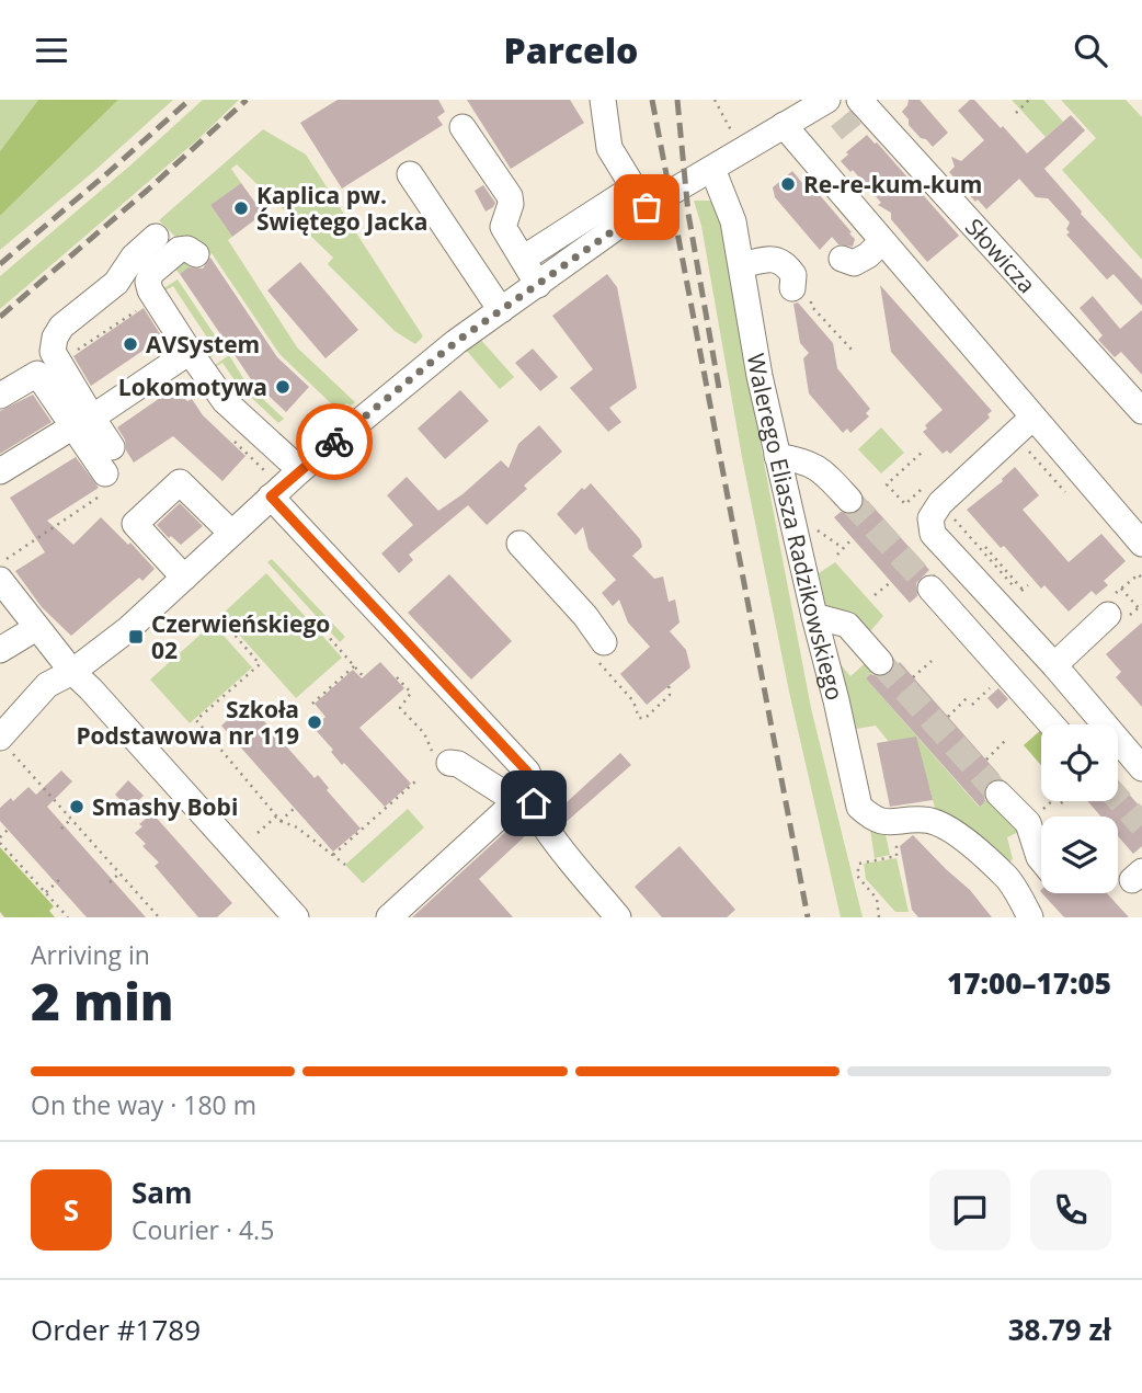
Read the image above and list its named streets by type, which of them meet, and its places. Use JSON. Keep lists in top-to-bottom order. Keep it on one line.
{"streets":{"street":["Słowicza","Walerego Eliasza Radzikowskiego"]},"places":{"other":["Re-re-kum-kum","Kaplica pw. Świętego Jacka","AVSystem","Lokomotywa","Szkoła Podstawowa nr 119","Smashy Bobi"],"transit":["Czerwieńskiego 02"]},"page":{"header":"Parcelo","heading":["2 min","Arriving in","17:00–17:05"],"panel":["Sam","Courier · 4.5","Order #1789","38.79 zł"],"bar":"On the way · 180 m","round":"S"}}
